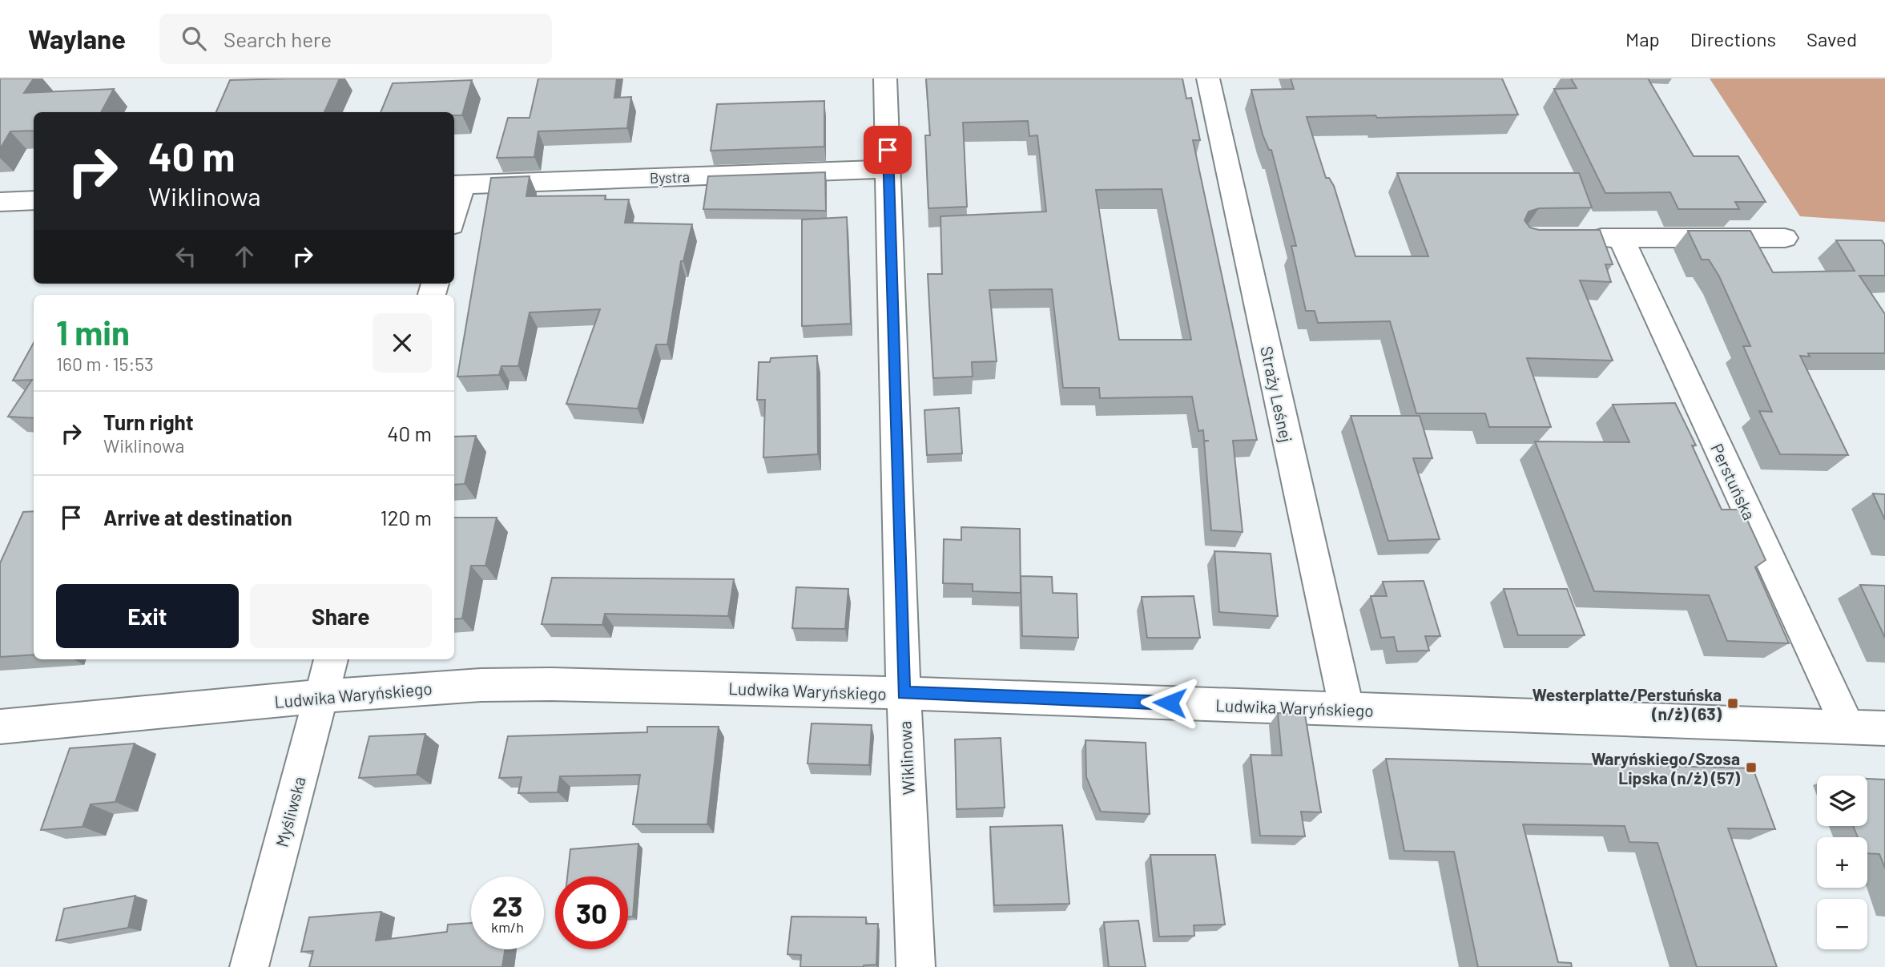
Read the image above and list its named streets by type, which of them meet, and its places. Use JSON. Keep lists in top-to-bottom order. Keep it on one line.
{"streets":{"street":["Bystra","Straży Leśnej","Perstuńska","Ludwika Waryńskiego","Wiklinowa","Myśliwska"]},"crossings":[["Bystra","Wiklinowa"],["Straży Leśnej","Ludwika Waryńskiego"],["Perstuńska","Ludwika Waryńskiego"],["Ludwika Waryńskiego","Wiklinowa"],["Ludwika Waryńskiego","Myśliwska"]],"places":{"transit":["Westerplatte/Perstuńska (n/ż) (63)","Waryńskiego/Szosa Lipska (n/ż) (57)"]},"page":{"header":"Waylane","search":"Search here","nav":["Map","Directions","Saved"],"turn":["40 m","Wiklinowa"],"heading":["1 min","160 m · 15:53"],"list":[{"name":"Turn right","note":"Wiklinowa","value":"40 m"},{"name":"Arrive at destination","value":"120 m"}],"buttons":["Exit","Share"],"map_buttons":["+","−"],"speed":"23 km/h","limit":"30"}}
